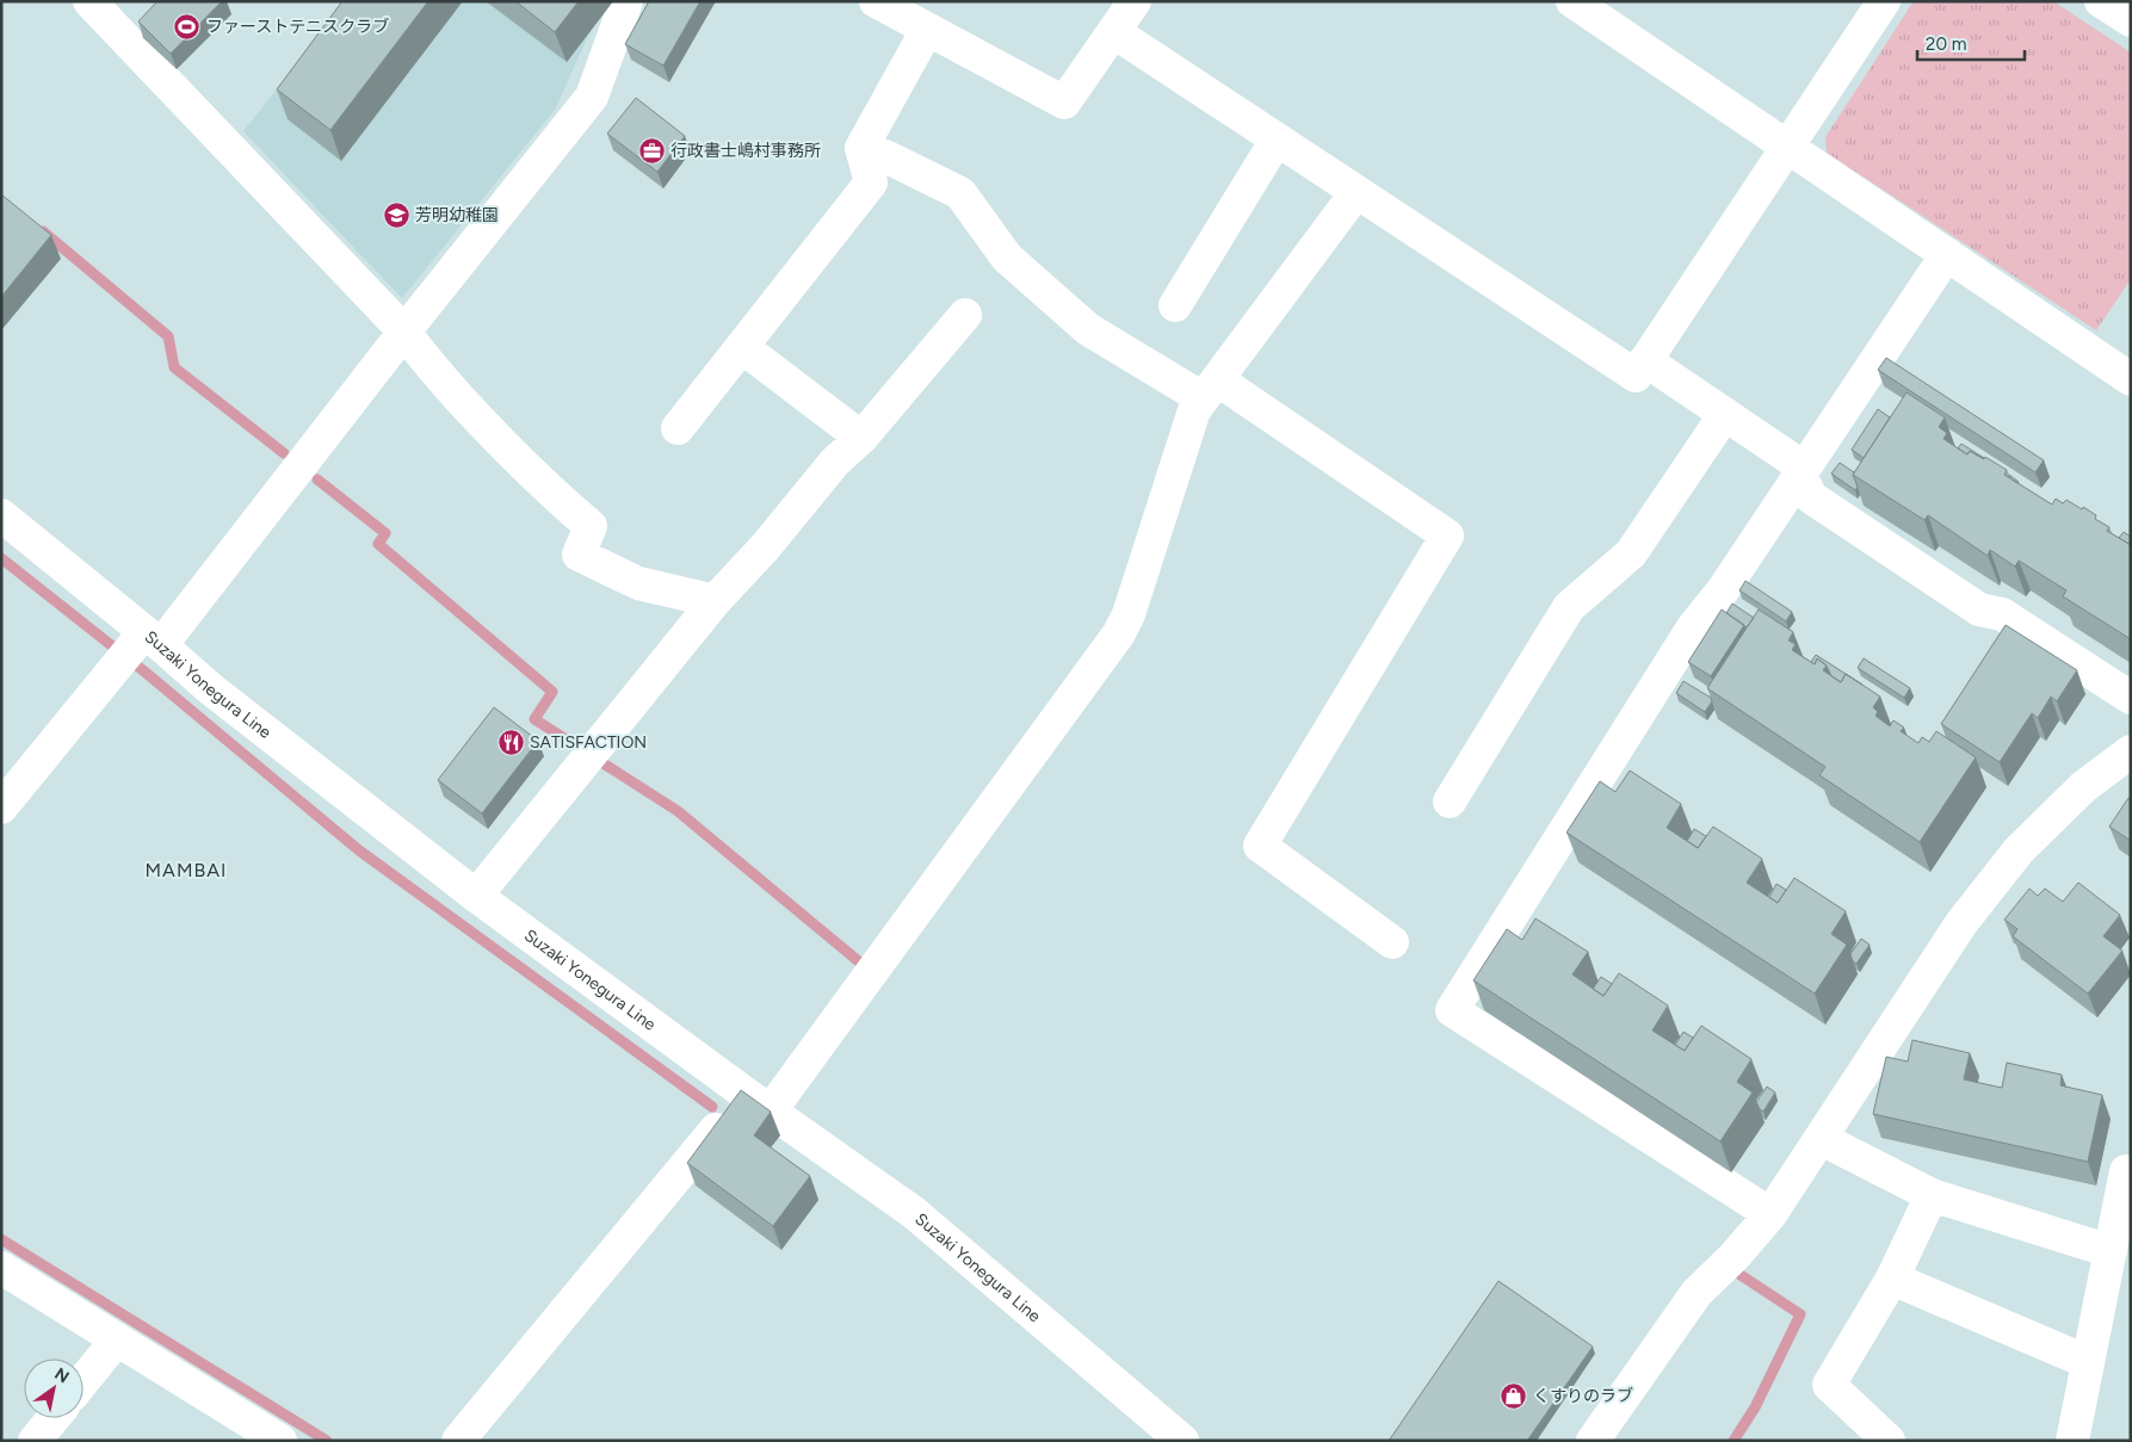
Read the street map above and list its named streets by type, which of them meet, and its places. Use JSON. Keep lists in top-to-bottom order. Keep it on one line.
{"streets":{"street":["Suzaki Yonegura Line"]},"districts":["MAMBAI"],"places":{"sports":["ファーストテニスクラブ"],"office":["行政書士嶋村事務所"],"school or university":["芳明幼稚園"],"restaurant":["SATISFACTION"],"shop":["くすりのラブ"]},"scale_bar":"20 m","north":"top right"}
